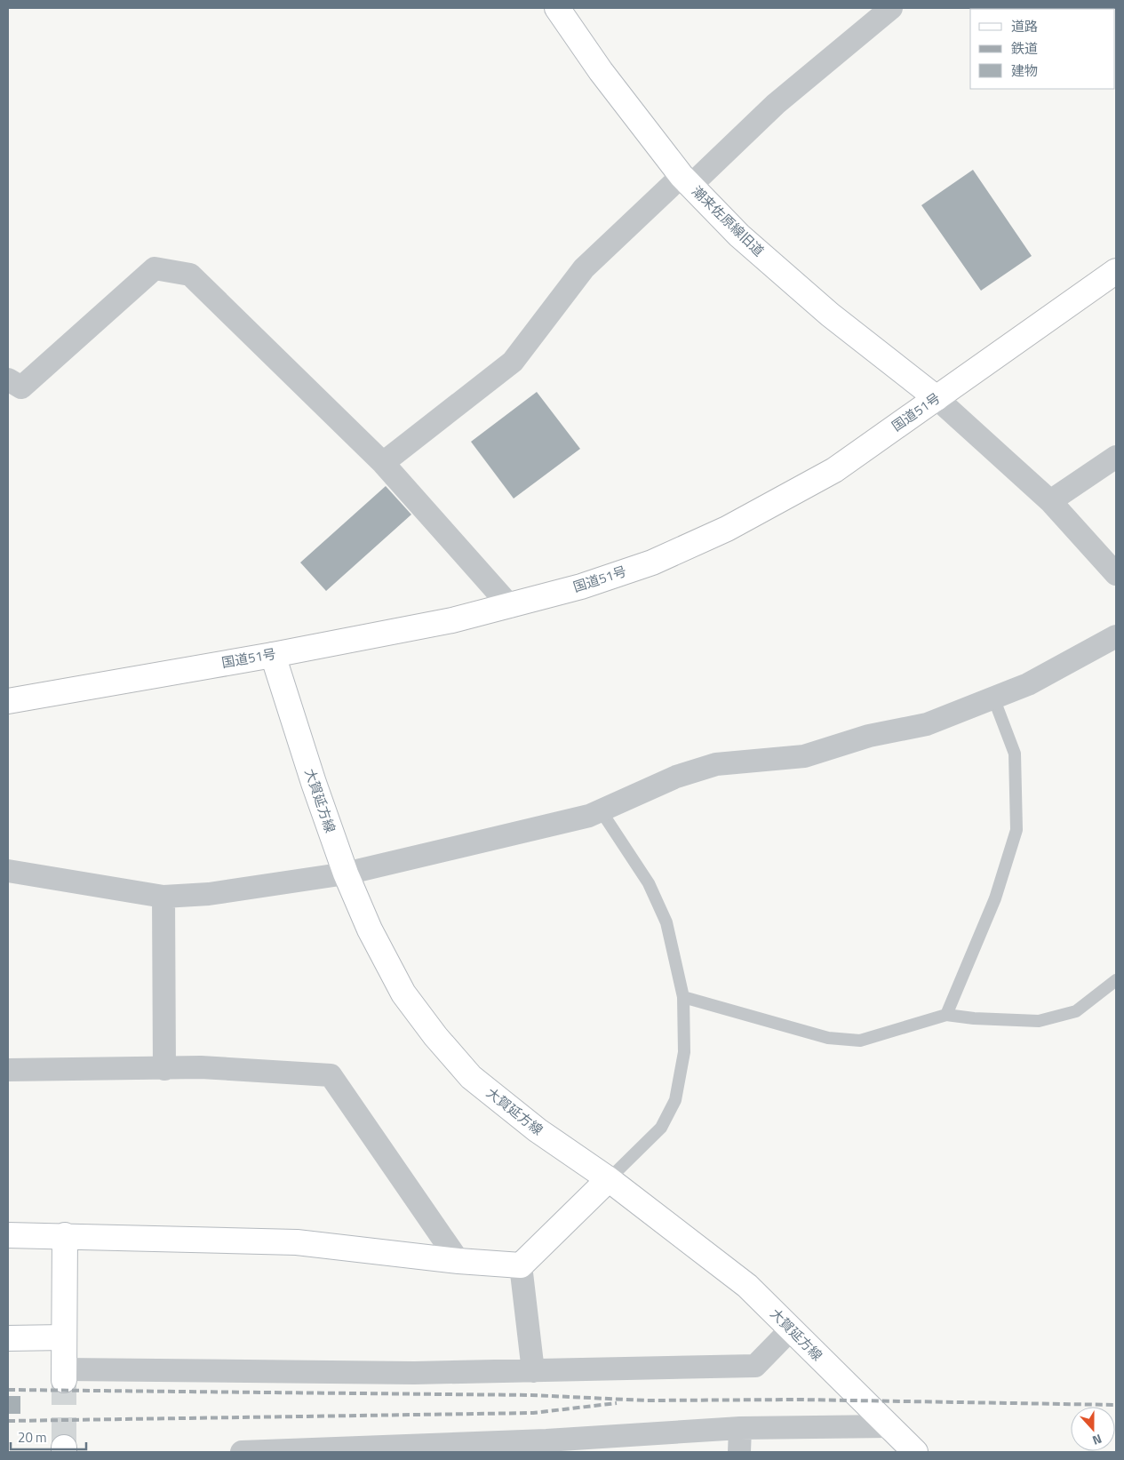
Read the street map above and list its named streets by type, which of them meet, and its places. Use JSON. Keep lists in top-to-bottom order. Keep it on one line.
{"streets":{"main road":["潮来佐原線旧道","国道51号","大賀延方線"]},"crossings":[["潮来佐原線旧道","国道51号"],["国道51号","大賀延方線"]],"legend":["道路","鉄道","建物"],"scale_bar":"20 m","north":"bottom"}
